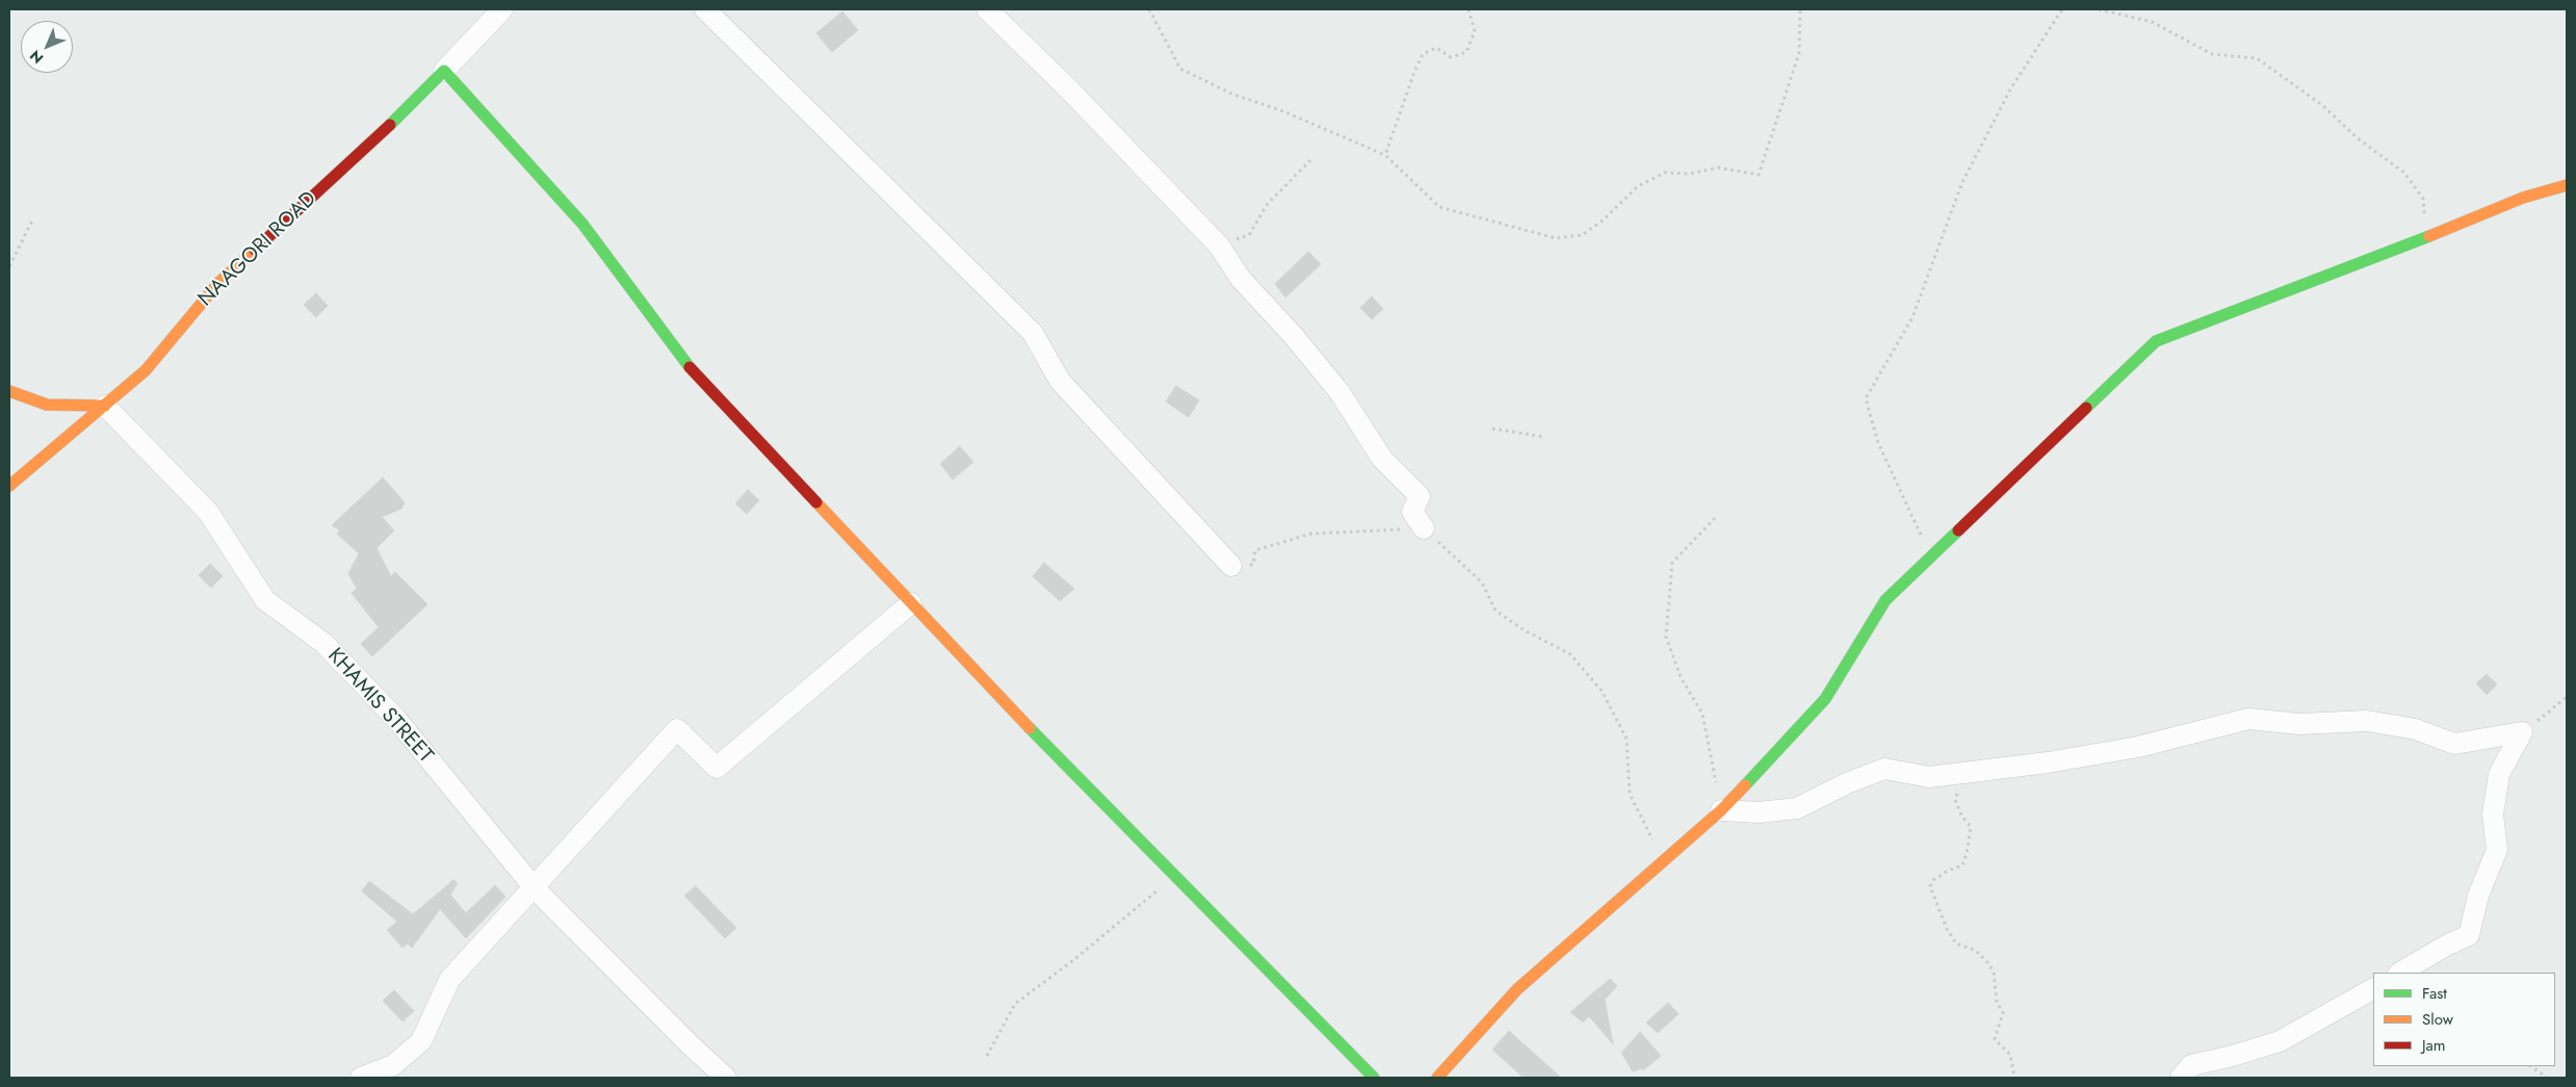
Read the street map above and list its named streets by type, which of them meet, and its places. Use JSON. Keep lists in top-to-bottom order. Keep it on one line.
{"streets":{"street":["NAAGORI ROAD","KHAMIS STREET"]},"crossings":[["NAAGORI ROAD","KHAMIS STREET"]],"legend":["Fast","Slow","Jam"],"north":"bottom left"}
